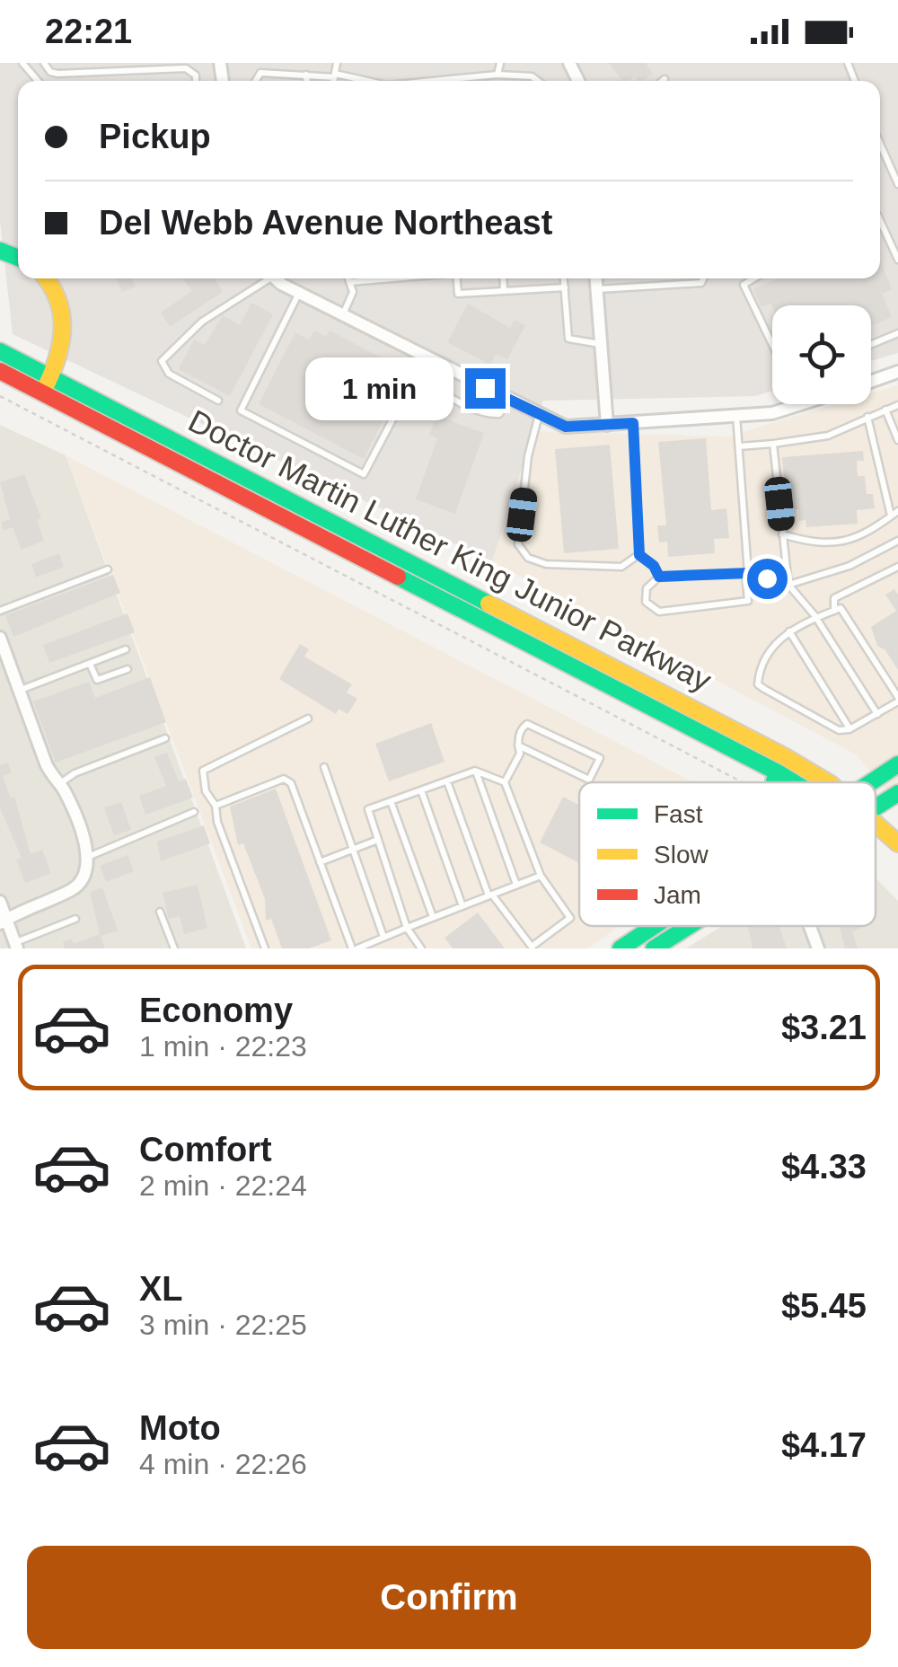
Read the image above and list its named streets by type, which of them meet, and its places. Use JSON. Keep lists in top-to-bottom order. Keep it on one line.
{"streets":{"main road":["Doctor Martin Luther King Junior Parkway"]},"legend":["Fast","Slow","Jam"],"page":{"status":"22:21","banner":["Pickup","Del Webb Avenue Northeast"],"bubble":"1 min","list":[{"name":"Economy","note":"1 min · 22:23","value":"$3.21"},{"name":"Comfort","note":"2 min · 22:24","value":"$4.33"},{"name":"XL","note":"3 min · 22:25","value":"$5.45"},{"name":"Moto","note":"4 min · 22:26","value":"$4.17"}],"buttons":"Confirm"}}
